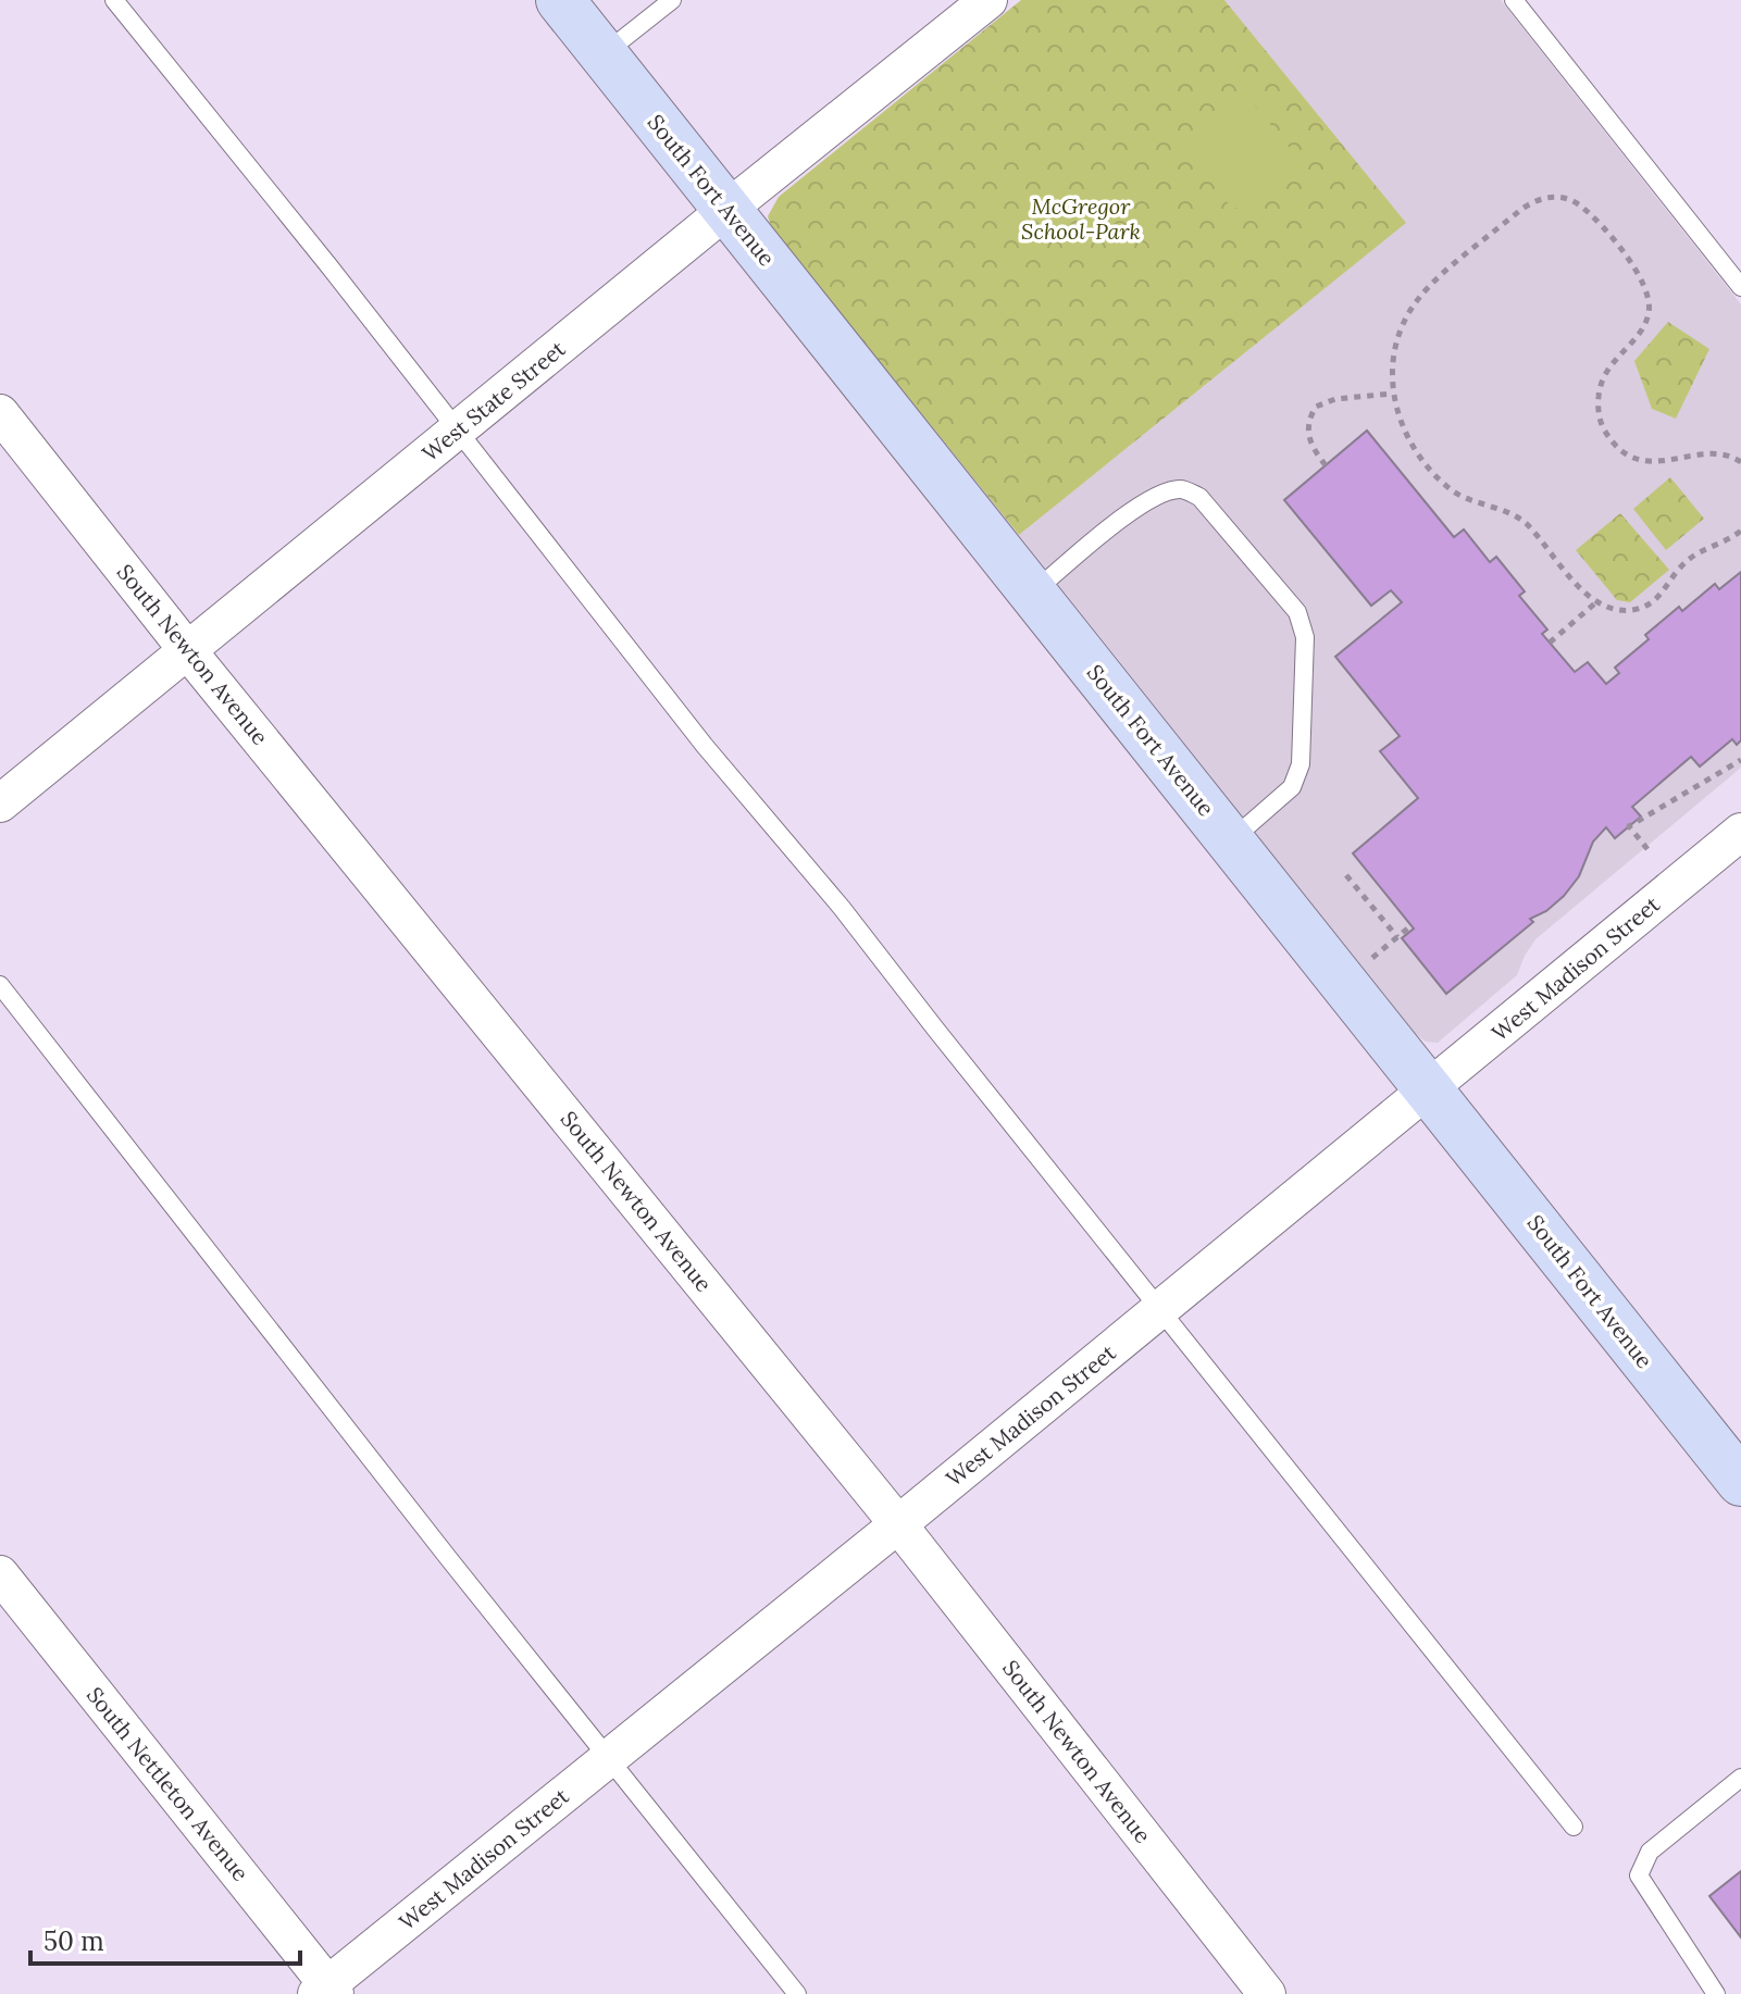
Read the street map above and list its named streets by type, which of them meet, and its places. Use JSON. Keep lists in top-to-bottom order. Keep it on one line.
{"streets":{"street":["South Fort Avenue","West State Street","South Newton Avenue","West Madison Street","South Nettleton Avenue"]},"crossings":[["South Fort Avenue","West State Street"],["South Fort Avenue","West Madison Street"],["West State Street","South Newton Avenue"],["South Newton Avenue","West Madison Street"],["West Madison Street","South Nettleton Avenue"]],"parks":["McGregor School-Park"],"scale_bar":"50 m"}
